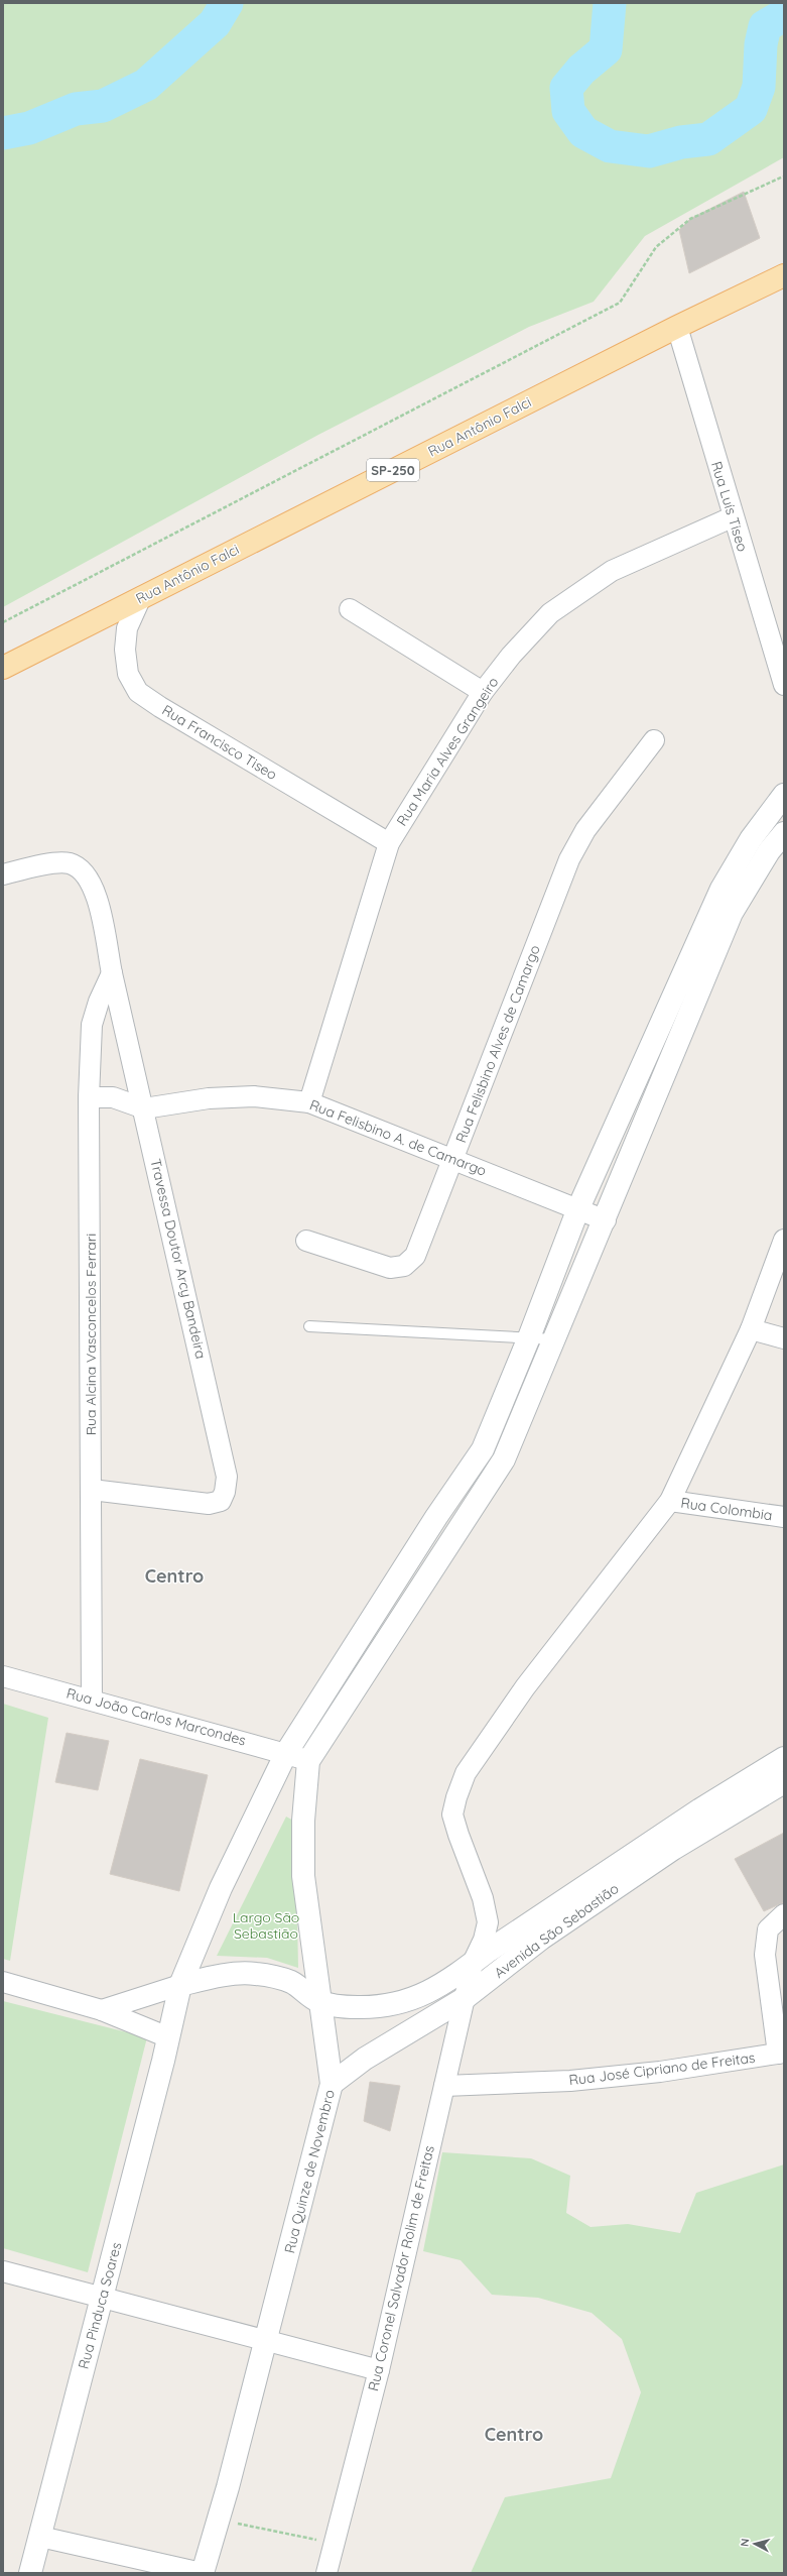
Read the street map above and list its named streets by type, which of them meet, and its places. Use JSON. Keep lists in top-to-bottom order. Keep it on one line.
{"streets":{"main road":["Rua Antônio Falci","SP-250","Avenida São Sebastião","Rua Quinze de Novembro","Rua Pinduca Soares"],"street":["Rua Luís Tiseo","Rua Francisco Tiseo","Rua Maria Alves Grangeiro","Rua Felisbino Alves de Camargo","Rua Felisbino A. de Camargo","Travessa Doutor Arcy Bandeira","Rua Alcina Vasconcelos Ferrari","Rua Colombia","Rua João Carlos Marcondes","Rua José Cipriano de Freitas","Rua Coronel Salvador Rolim de Freitas"]},"crossings":[["Rua Antônio Falci","Rua Luís Tiseo"],["Rua Antônio Falci","Rua Francisco Tiseo"],["Rua Luís Tiseo","Rua Maria Alves Grangeiro"],["Rua Francisco Tiseo","Rua Maria Alves Grangeiro"],["Rua Maria Alves Grangeiro","Rua Felisbino A. de Camargo"],["Rua Felisbino Alves de Camargo","Rua Felisbino A. de Camargo"],["Rua Felisbino A. de Camargo","Travessa Doutor Arcy Bandeira"],["Rua Felisbino A. de Camargo","Rua Pinduca Soares"],["Travessa Doutor Arcy Bandeira","Rua Alcina Vasconcelos Ferrari"],["Rua Alcina Vasconcelos Ferrari","Rua João Carlos Marcondes"],["Rua Colombia","Rua Coronel Salvador Rolim de Freitas"],["Rua João Carlos Marcondes","Rua Quinze de Novembro"],["Rua João Carlos Marcondes","Rua Pinduca Soares"],["Avenida São Sebastião","Rua Quinze de Novembro"],["Avenida São Sebastião","Rua Coronel Salvador Rolim de Freitas"],["Rua José Cipriano de Freitas","Rua Coronel Salvador Rolim de Freitas"]],"districts":["Centro","Centro"],"parks":["Largo São Sebastião"],"north":"left"}
